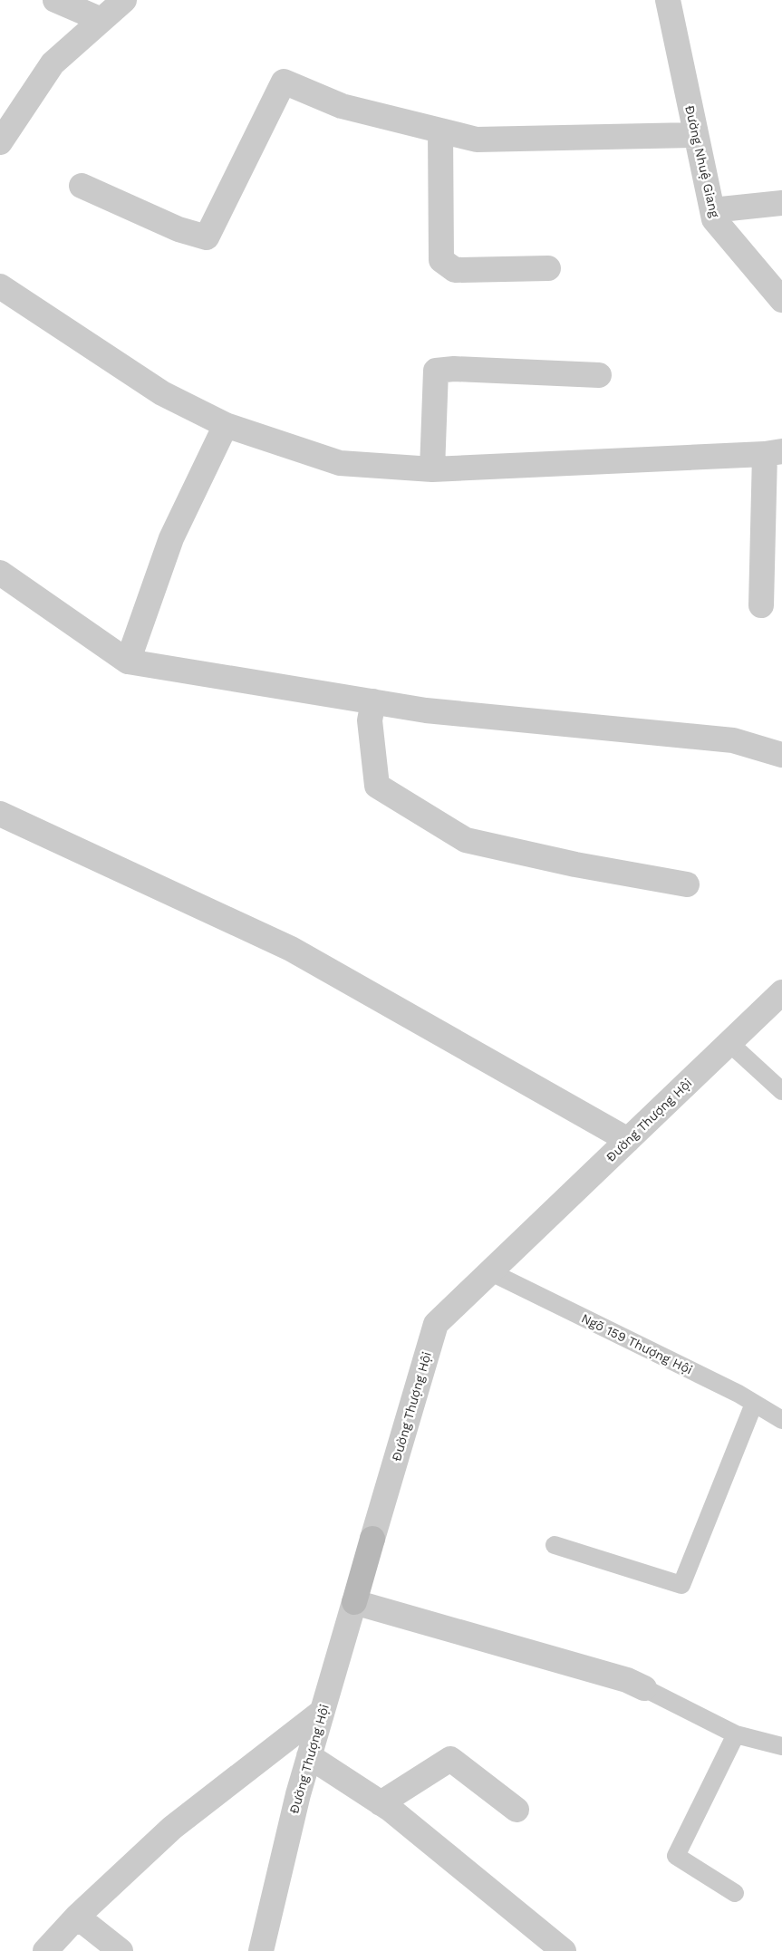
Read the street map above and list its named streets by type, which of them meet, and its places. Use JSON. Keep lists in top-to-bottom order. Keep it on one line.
{"streets":{"street":["Đường Nhuệ Giang","Đường Thượng Hội"],"lane":["Ngõ 159 Thượng Hội"]},"crossings":[["Đường Thượng Hội","Ngõ 159 Thượng Hội"]]}
